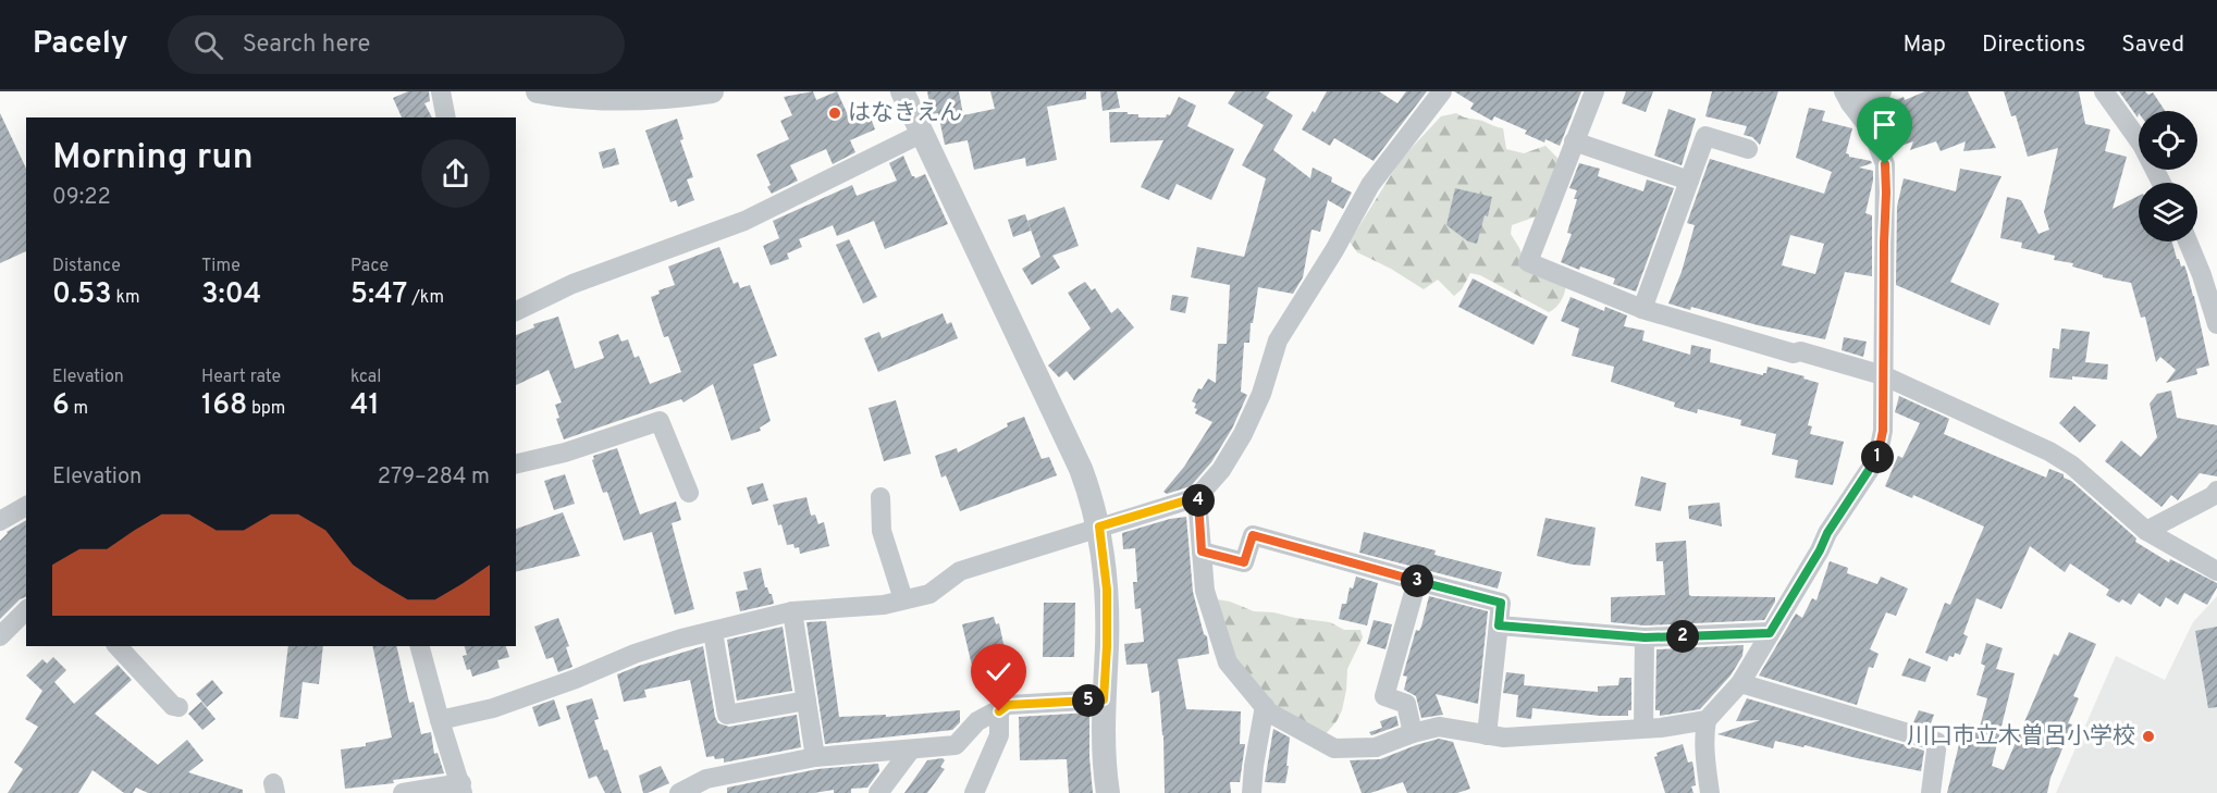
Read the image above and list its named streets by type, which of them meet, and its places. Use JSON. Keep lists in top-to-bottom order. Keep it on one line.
{"places":["はなきえん","川口市立木曽呂小学校"],"page":{"header":"Pacely","search":"Search here","nav":["Map","Directions","Saved"],"heading":["Morning run","09:22"],"stats":[["Distance","0.53 km"],["Time","3:04"],["Pace","5:47 /km"],["Elevation","6 m"],["Heart rate","168 bpm"],["kcal","41"]],"pins":["1","4","3","2","5"],"chart":["Elevation","279–284 m"]}}
